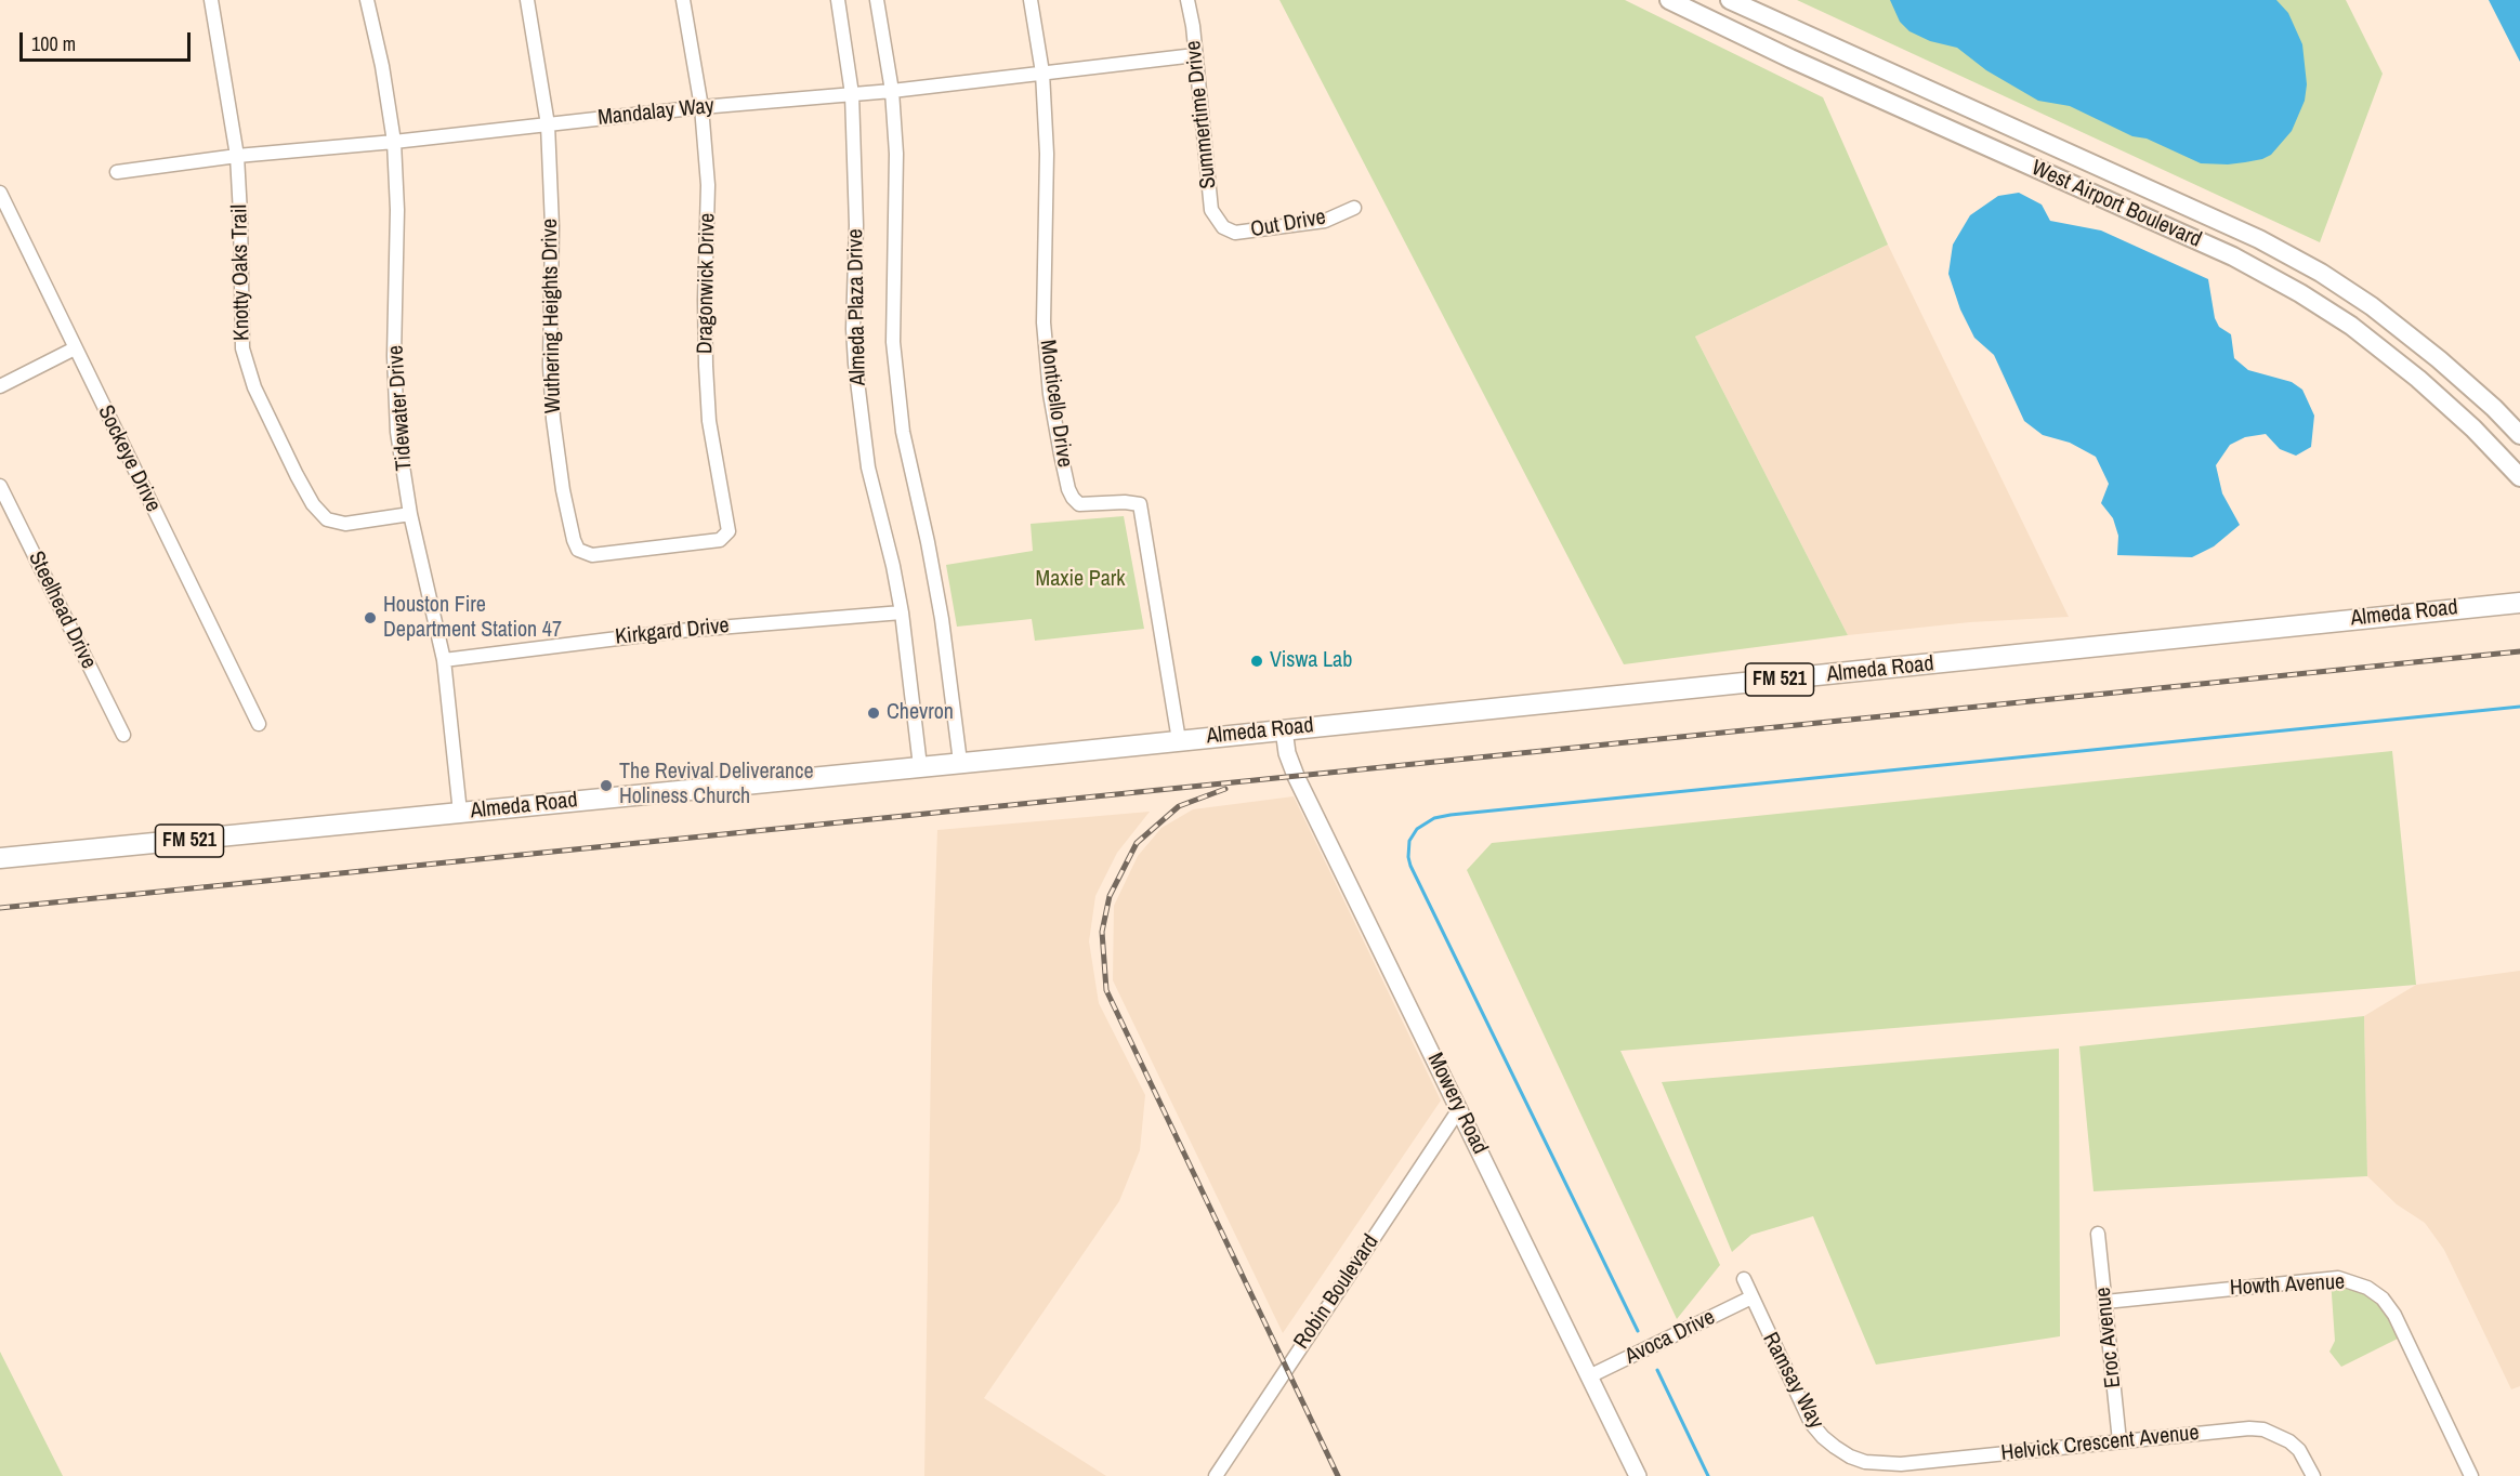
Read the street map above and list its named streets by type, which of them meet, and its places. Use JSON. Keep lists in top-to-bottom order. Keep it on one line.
{"streets":{"main road":["West Airport Boulevard","Almeda Road","FM 521"],"street":["Mandalay Way","Summertime Drive","Out Drive","Knotty Oaks Trail","Dragonwick Drive","Almeda Plaza Drive","Wuthering Heights Drive","Monticello Drive","Tidewater Drive","Sockeye Drive","Steelhead Drive","Kirkgard Drive","Mowery Road","Howth Avenue","Robin Boulevard","Avoca Drive","Eroc Avenue","Ramsay Way","Helvick Crescent Avenue"]},"crossings":[["Mandalay Way","Summertime Drive"],["Mandalay Way","Knotty Oaks Trail"],["Mandalay Way","Dragonwick Drive"],["Mandalay Way","Almeda Plaza Drive"],["Mandalay Way","Wuthering Heights Drive"],["Mandalay Way","Monticello Drive"],["Mandalay Way","Tidewater Drive"],["Summertime Drive","Out Drive"],["Knotty Oaks Trail","Tidewater Drive"],["Dragonwick Drive","Wuthering Heights Drive"],["Almeda Plaza Drive","Almeda Road"],["Almeda Plaza Drive","Kirkgard Drive"],["Monticello Drive","Almeda Road"],["Tidewater Drive","Almeda Road"],["Tidewater Drive","Kirkgard Drive"],["Almeda Road","Mowery Road"],["Mowery Road","Robin Boulevard"],["Mowery Road","Avoca Drive"],["Howth Avenue","Eroc Avenue"],["Avoca Drive","Ramsay Way"],["Eroc Avenue","Helvick Crescent Avenue"],["Ramsay Way","Helvick Crescent Avenue"]],"parks":["Maxie Park"],"places":["Houston Fire Department Station 47","Viswa Lab","Chevron","The Revival Deliverance Holiness Church"],"scale_bar":"100 m"}
